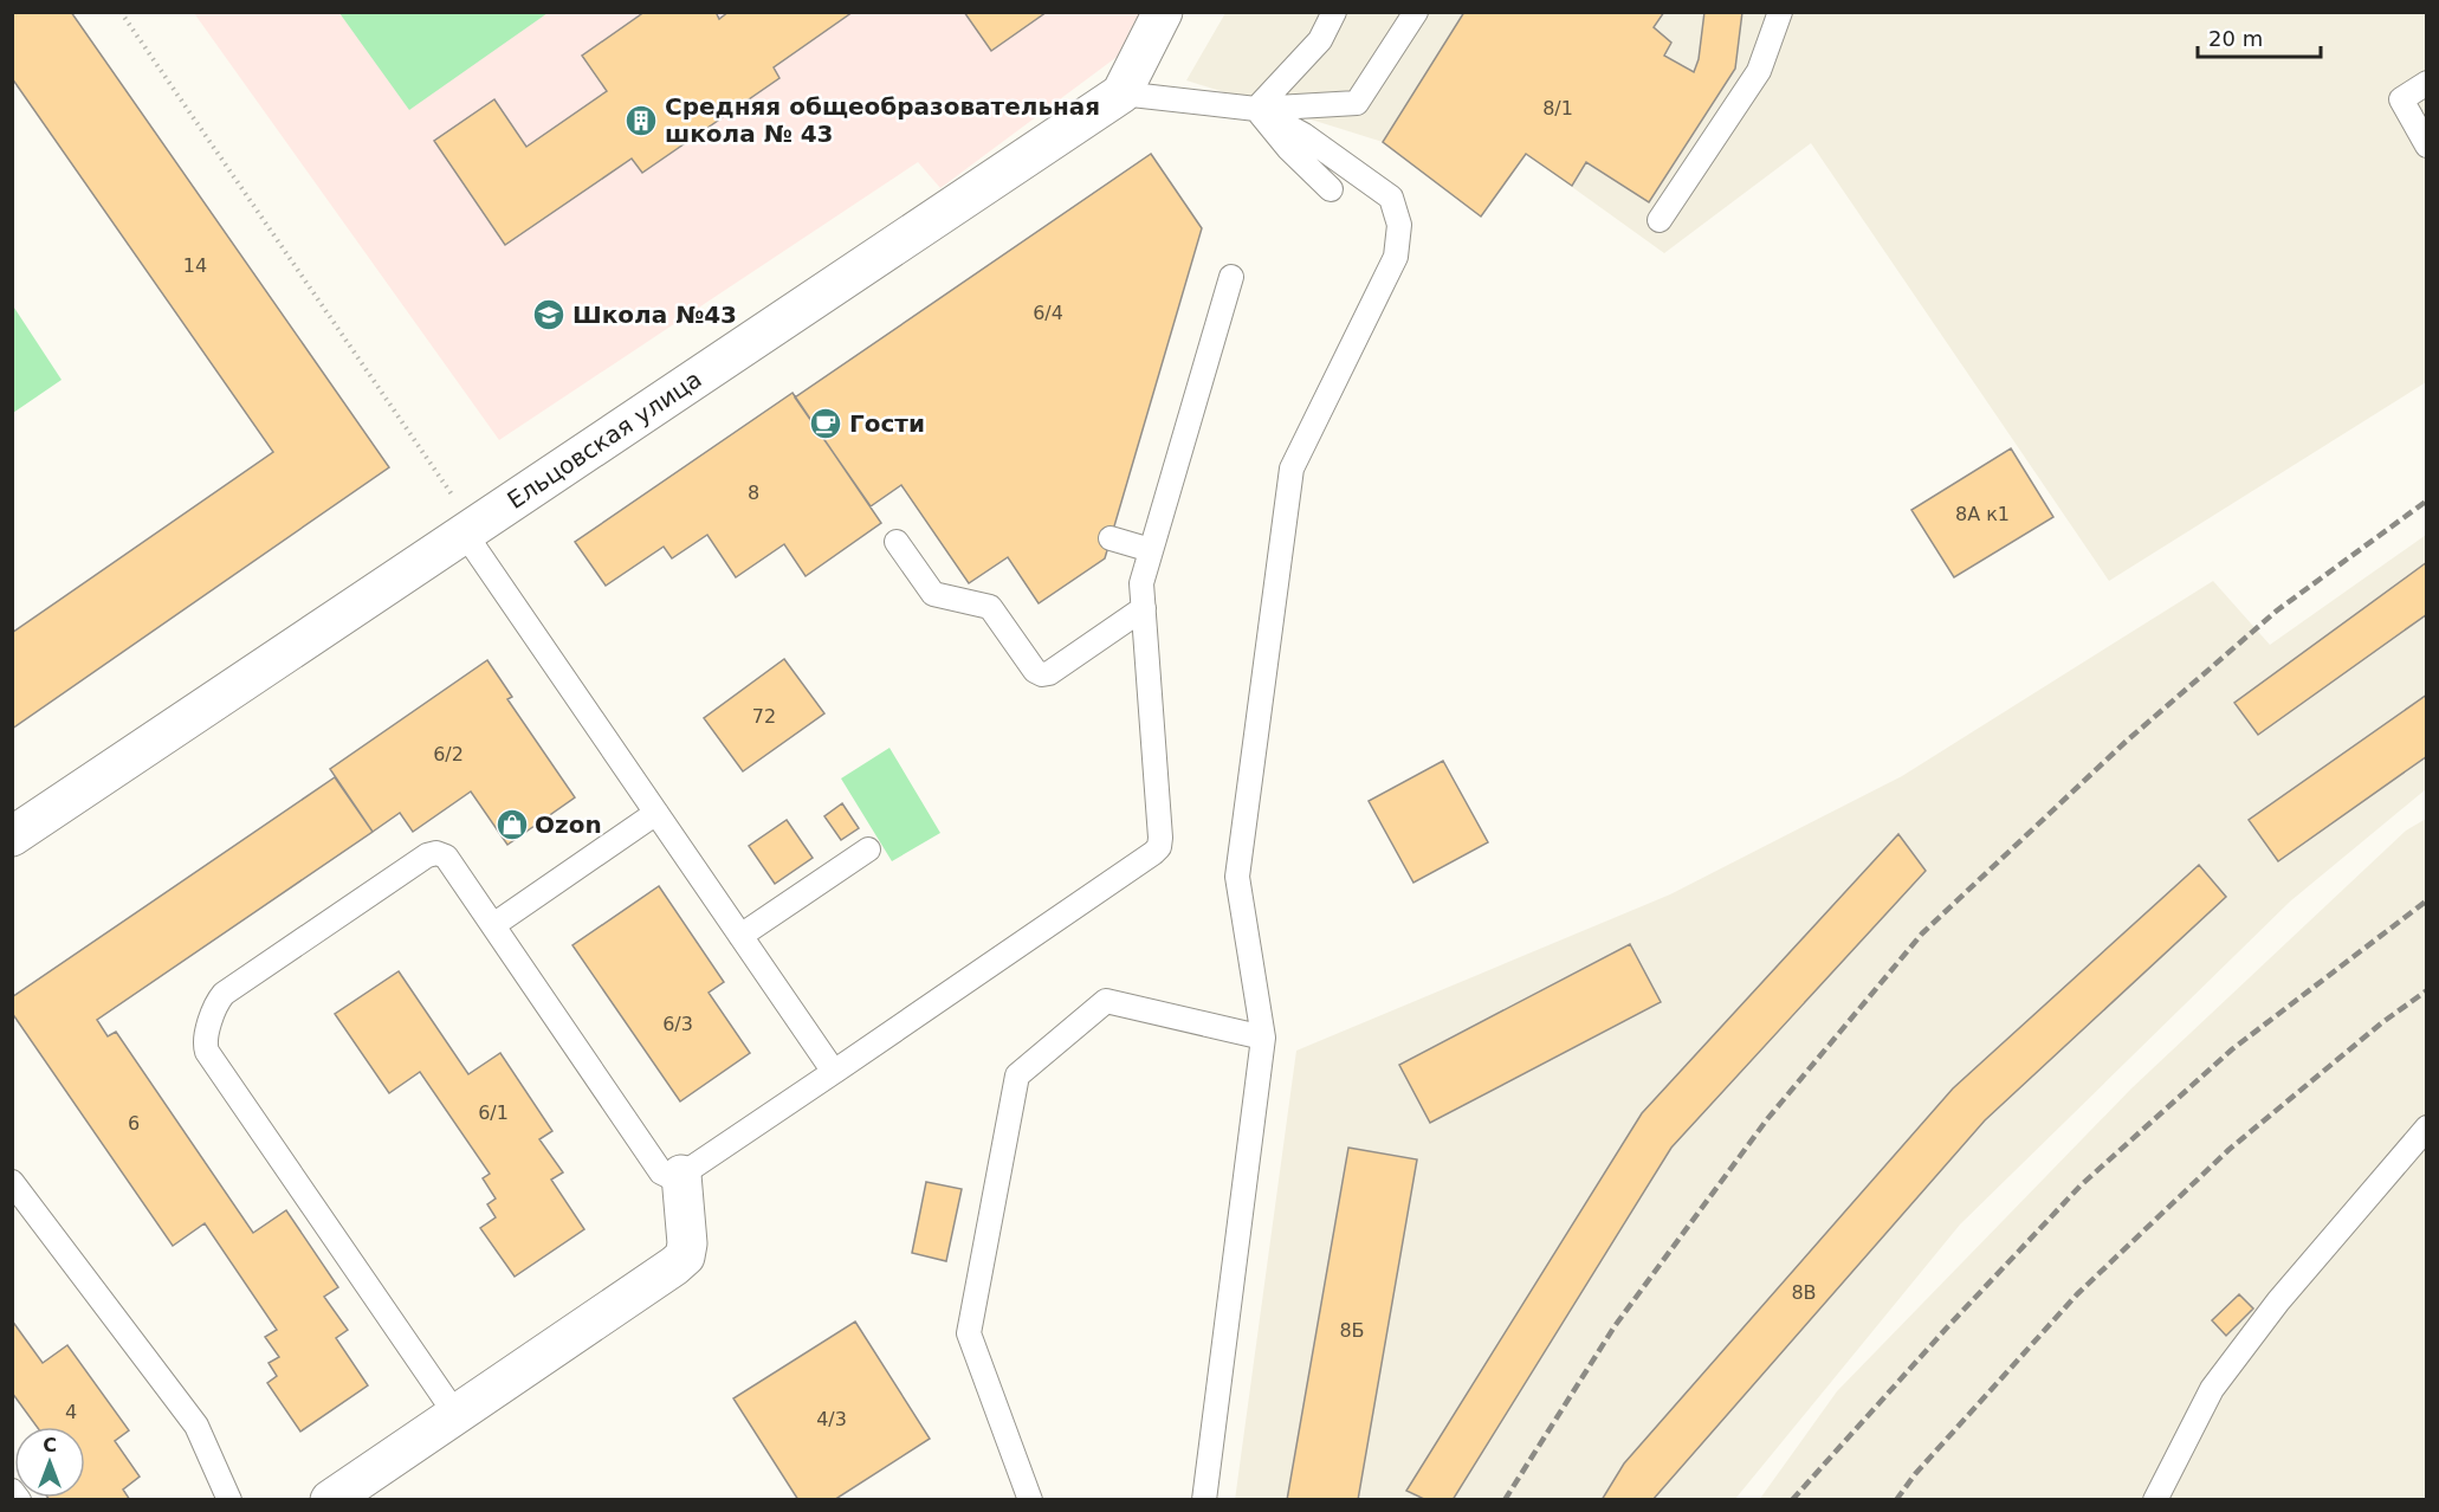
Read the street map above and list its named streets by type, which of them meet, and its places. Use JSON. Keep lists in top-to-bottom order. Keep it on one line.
{"streets":{"street":["Ельцовская улица"]},"places":{"building":["Средняя общеобразовательная школа № 43"],"school or university":["Школа №43"],"cafe":["Гости"],"shop":["Ozon"]},"house_numbers":["8/1","14","6/4","8","8А к1","72","6/2","6/3","6/1","6","8В","8Б","4","4/3"],"scale_bar":"20 m","north":"top"}
